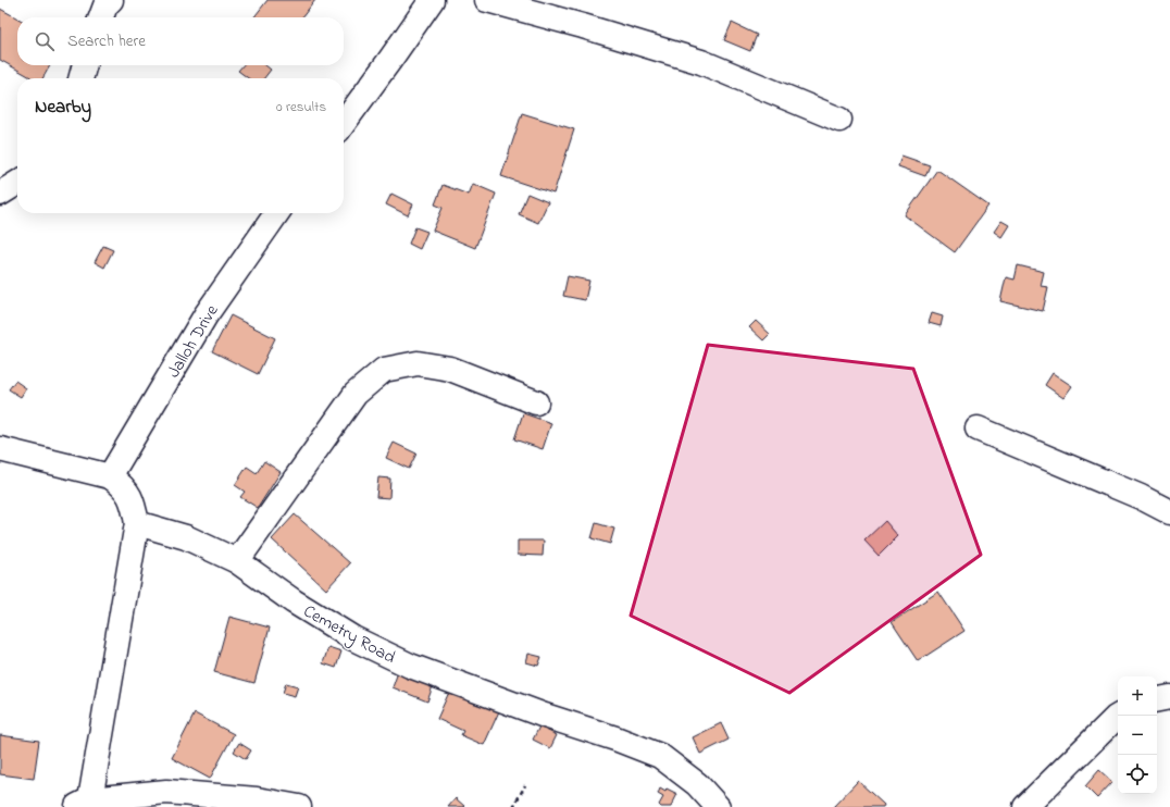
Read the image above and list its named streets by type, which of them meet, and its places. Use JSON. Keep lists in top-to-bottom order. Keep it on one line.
{"streets":{"street":["Jalloh Drive","Cemetry Road"]},"page":{"search":"Search here","heading":["Nearby","0 results"],"map_buttons":["+","−"]}}
